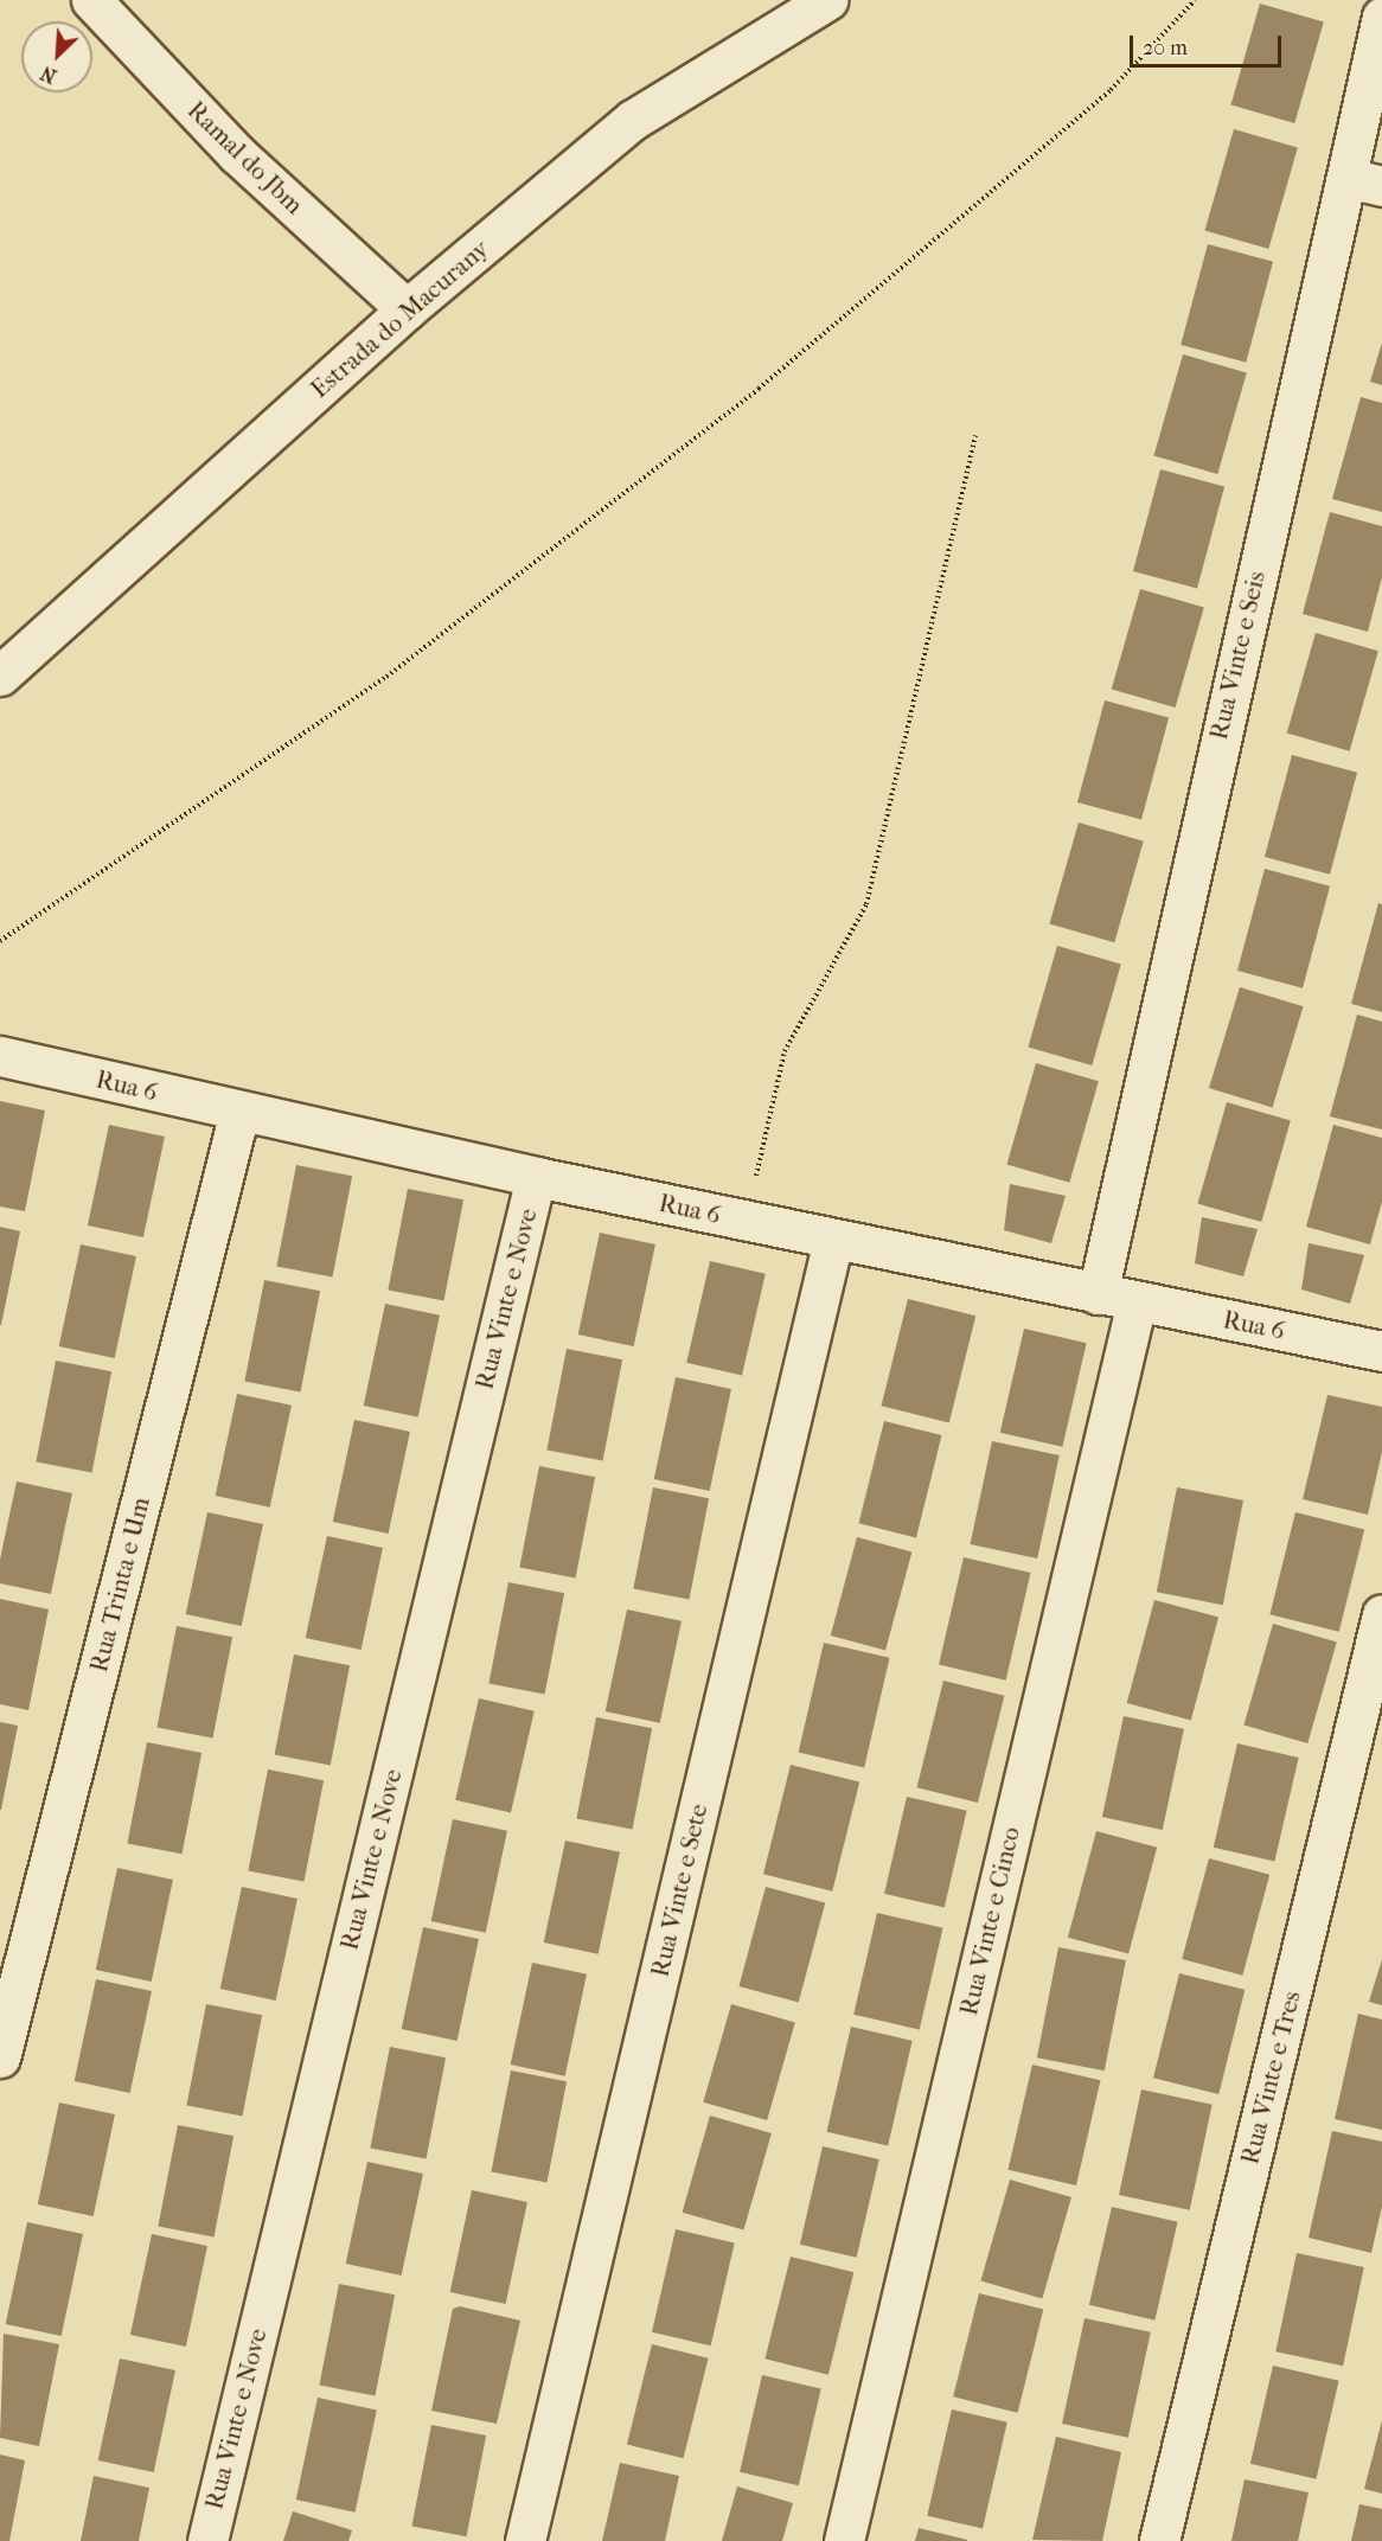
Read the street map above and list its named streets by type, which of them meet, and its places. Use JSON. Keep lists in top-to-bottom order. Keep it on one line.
{"streets":{"street":["Ramal do Jbm","Estrada do Macurany","Rua Vinte e Seis","Rua 6","Rua Vinte e Nove","Rua Trinta e Um","Rua Vinte e Sete","Rua Vinte e Cinco","Rua Vinte e Tres"]},"crossings":[["Ramal do Jbm","Estrada do Macurany"],["Rua Vinte e Seis","Rua 6"],["Rua 6","Rua Vinte e Nove"],["Rua 6","Rua Trinta e Um"],["Rua 6","Rua Vinte e Sete"],["Rua 6","Rua Vinte e Cinco"]],"scale_bar":"20 m","north":"bottom left"}
